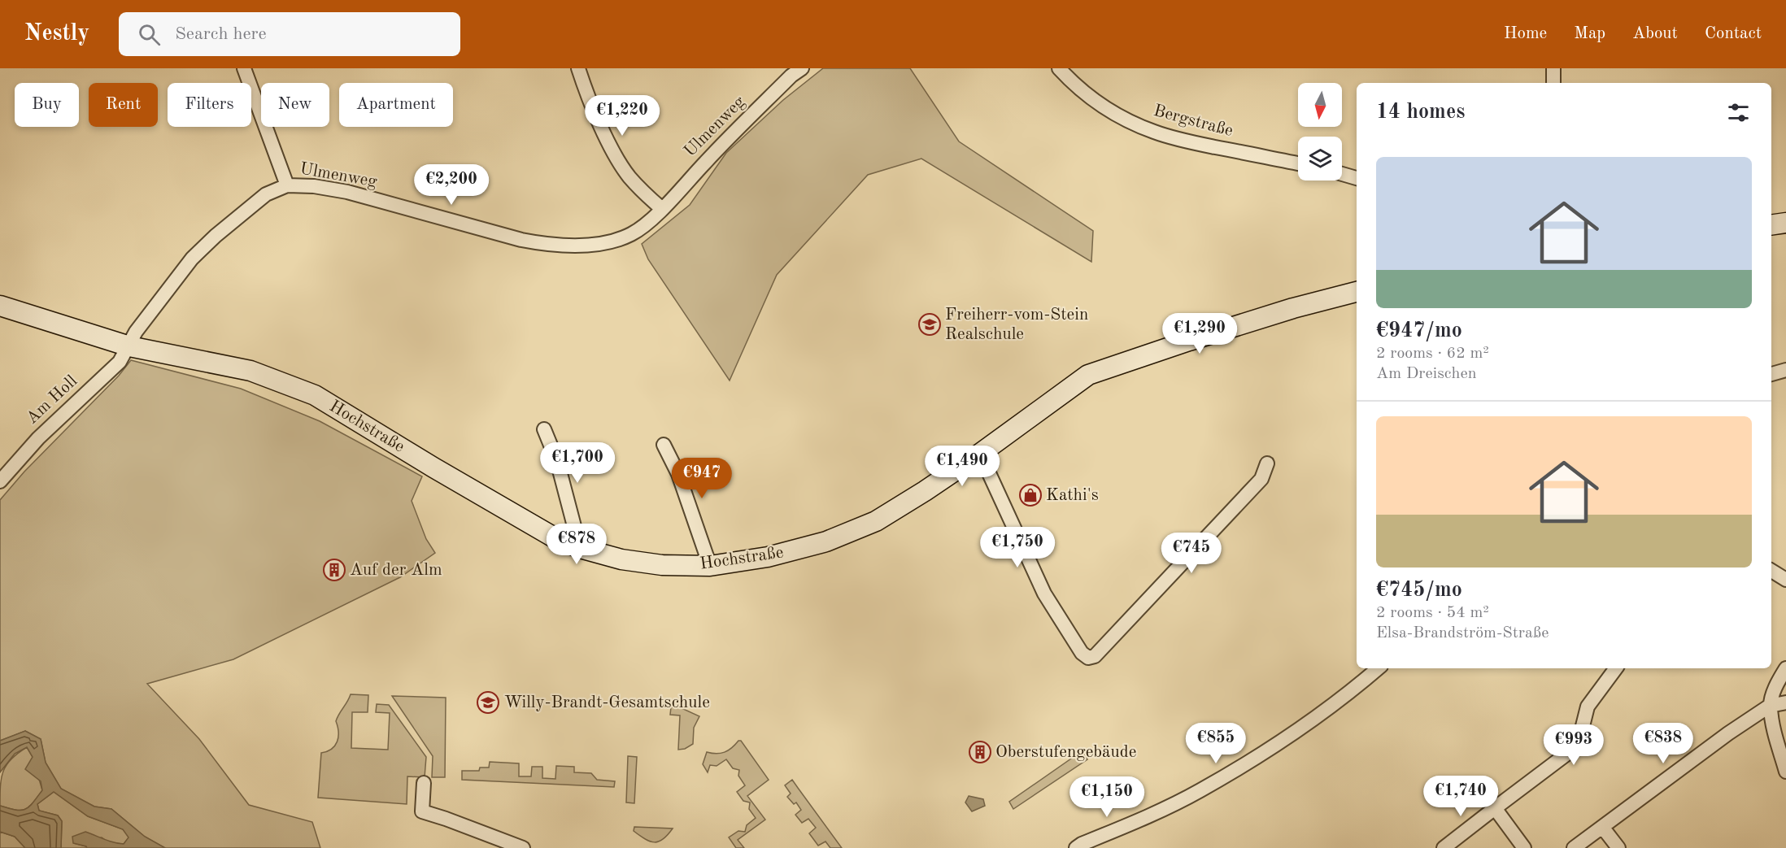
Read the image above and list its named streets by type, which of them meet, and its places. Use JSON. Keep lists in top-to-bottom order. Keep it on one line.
{"streets":{"street":["Bergstraße","Ulmenweg","Am Holl","Hochstraße"]},"crossings":[["Ulmenweg","Am Holl"],["Ulmenweg","Hochstraße"],["Am Holl","Hochstraße"]],"places":{"school or university":["Freiherr-vom-Stein Realschule","Willy-Brandt-Gesamtschule"],"shop":["Kathi's"],"building":["Auf der Alm","Oberstufengebäude"]},"north":"bottom","page":{"header":"Nestly","search":"Search here","nav":["Home","Map","About","Contact"],"chip":["Buy","Rent","Filters","New","Apartment"],"heading":"14 homes","price":["€1,220","€2,200","€1,290","€1,700","€1,490","€947","€878","€1,750","€745","€855","€838","€993","€1,740","€1,150"],"list":[{"name":"€947/mo","note":"2 rooms · 62 m² · Am Dreischen"},{"name":"€745/mo","note":"2 rooms · 54 m² · Elsa-Brandström-Straße"}]}}
